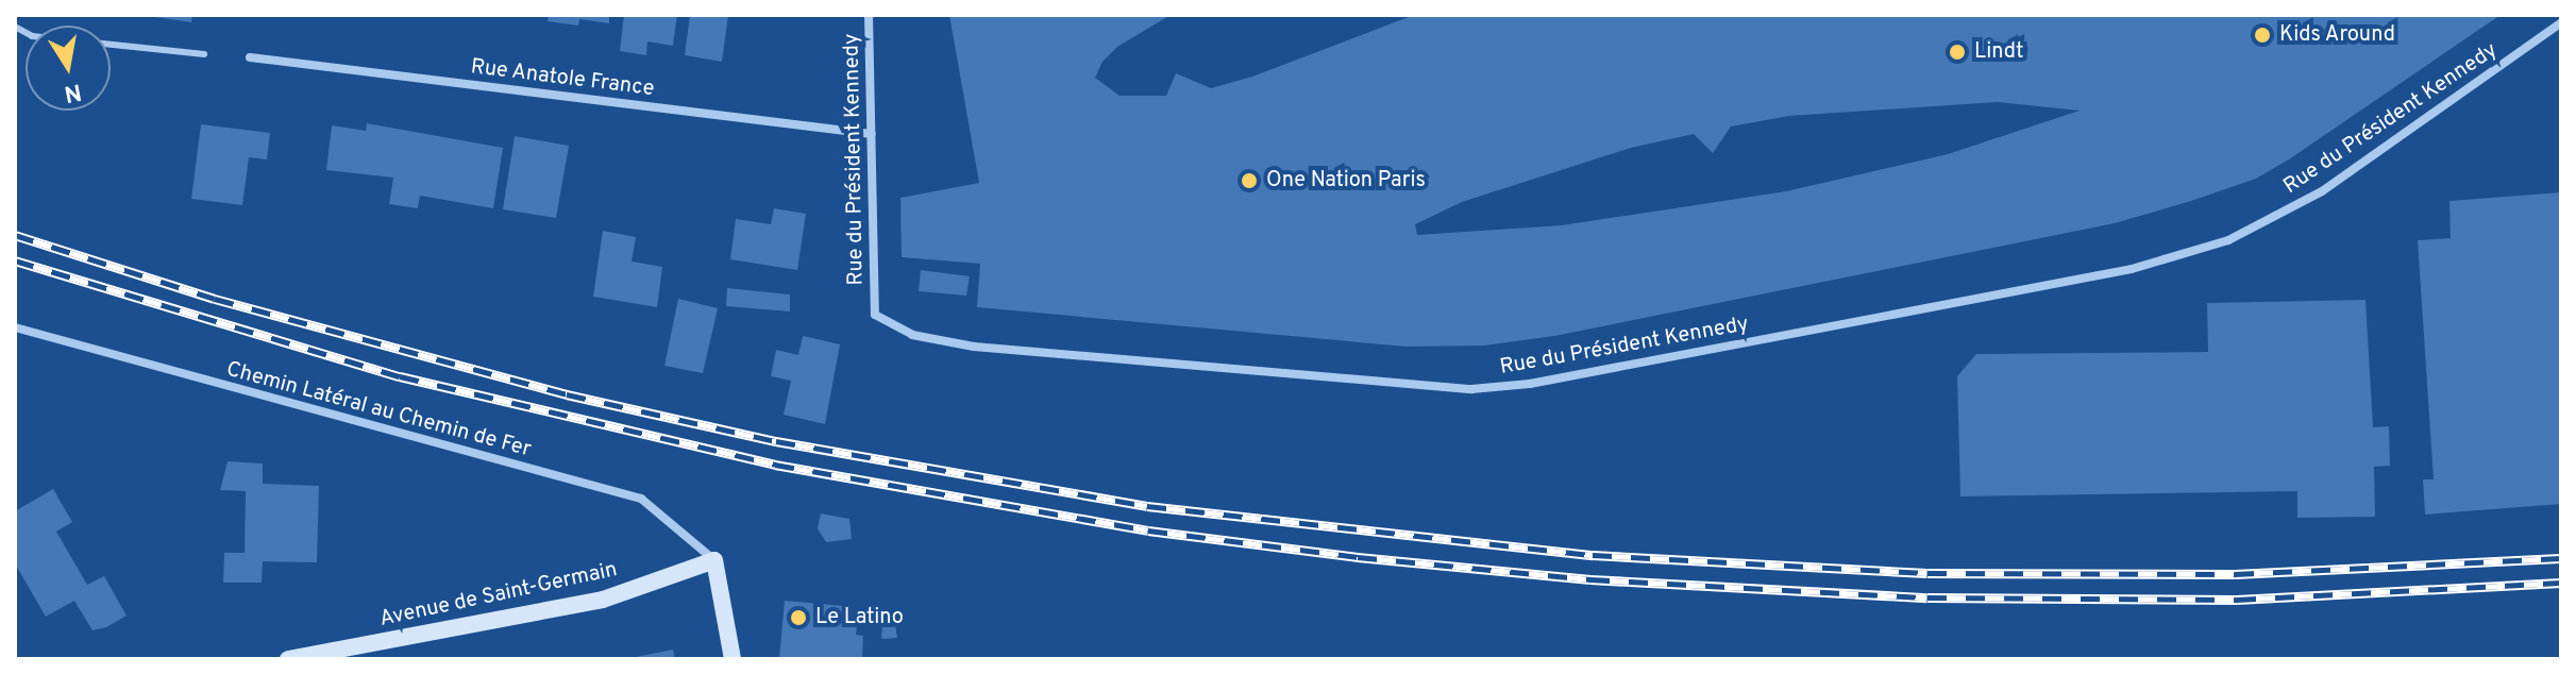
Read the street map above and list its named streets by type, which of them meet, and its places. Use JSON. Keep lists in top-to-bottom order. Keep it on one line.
{"streets":{"street":["Rue Anatole France","Rue du Président Kennedy","Chemin Latéral au Chemin de Fer","Avenue de Saint-Germain"]},"crossings":[["Rue Anatole France","Rue du Président Kennedy"],["Chemin Latéral au Chemin de Fer","Avenue de Saint-Germain"]],"places":["Kids Around","Lindt","One Nation Paris","Le Latino"],"north":"bottom"}
